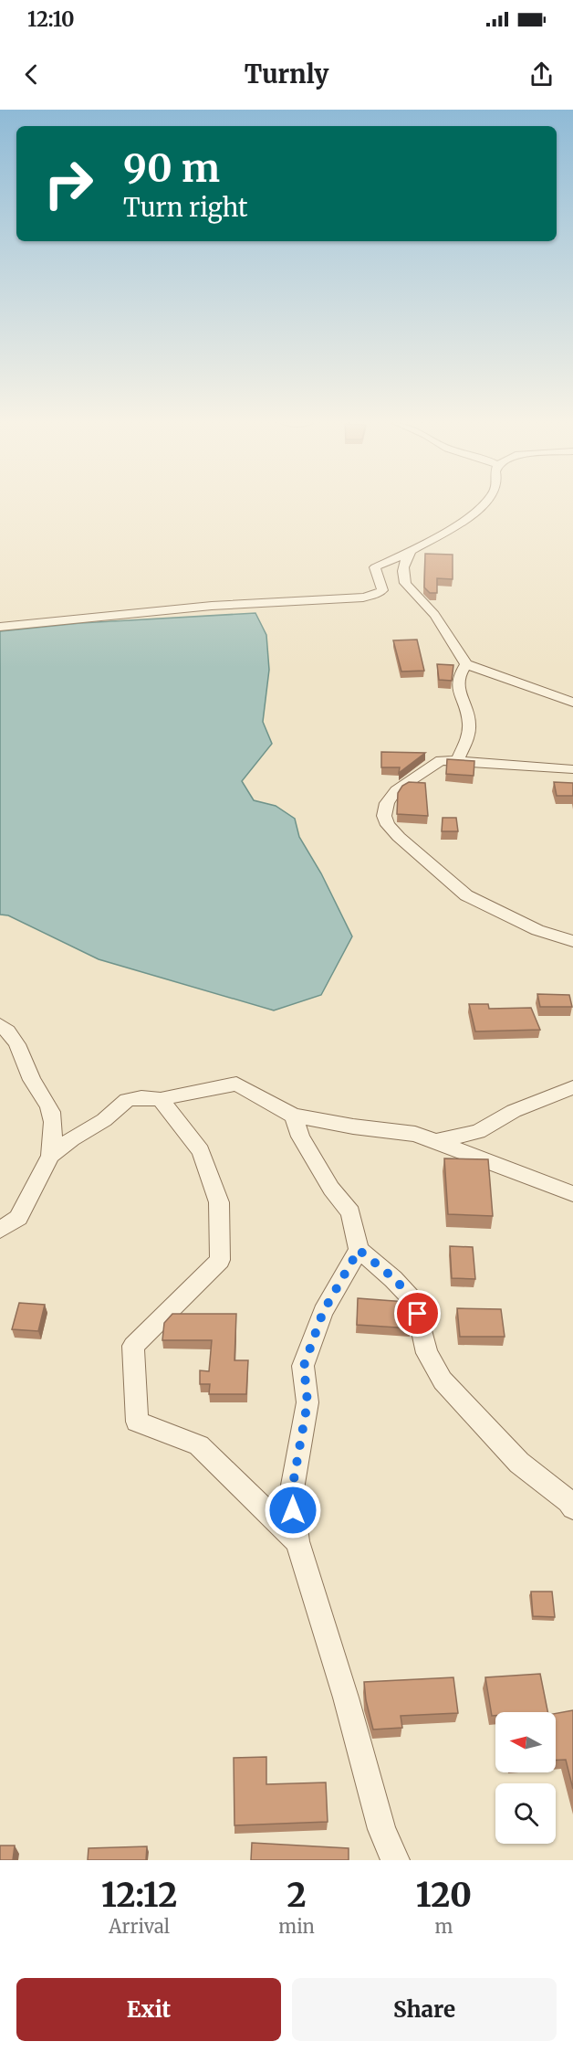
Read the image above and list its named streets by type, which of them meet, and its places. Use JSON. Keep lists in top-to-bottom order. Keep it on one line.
{"north":"left","page":{"status":"12:10","header":"Turnly","turn":["90 m","Turn right"],"eta":["12:12","Arrival","2","min","120","m"],"buttons":["Exit","Share"]}}
